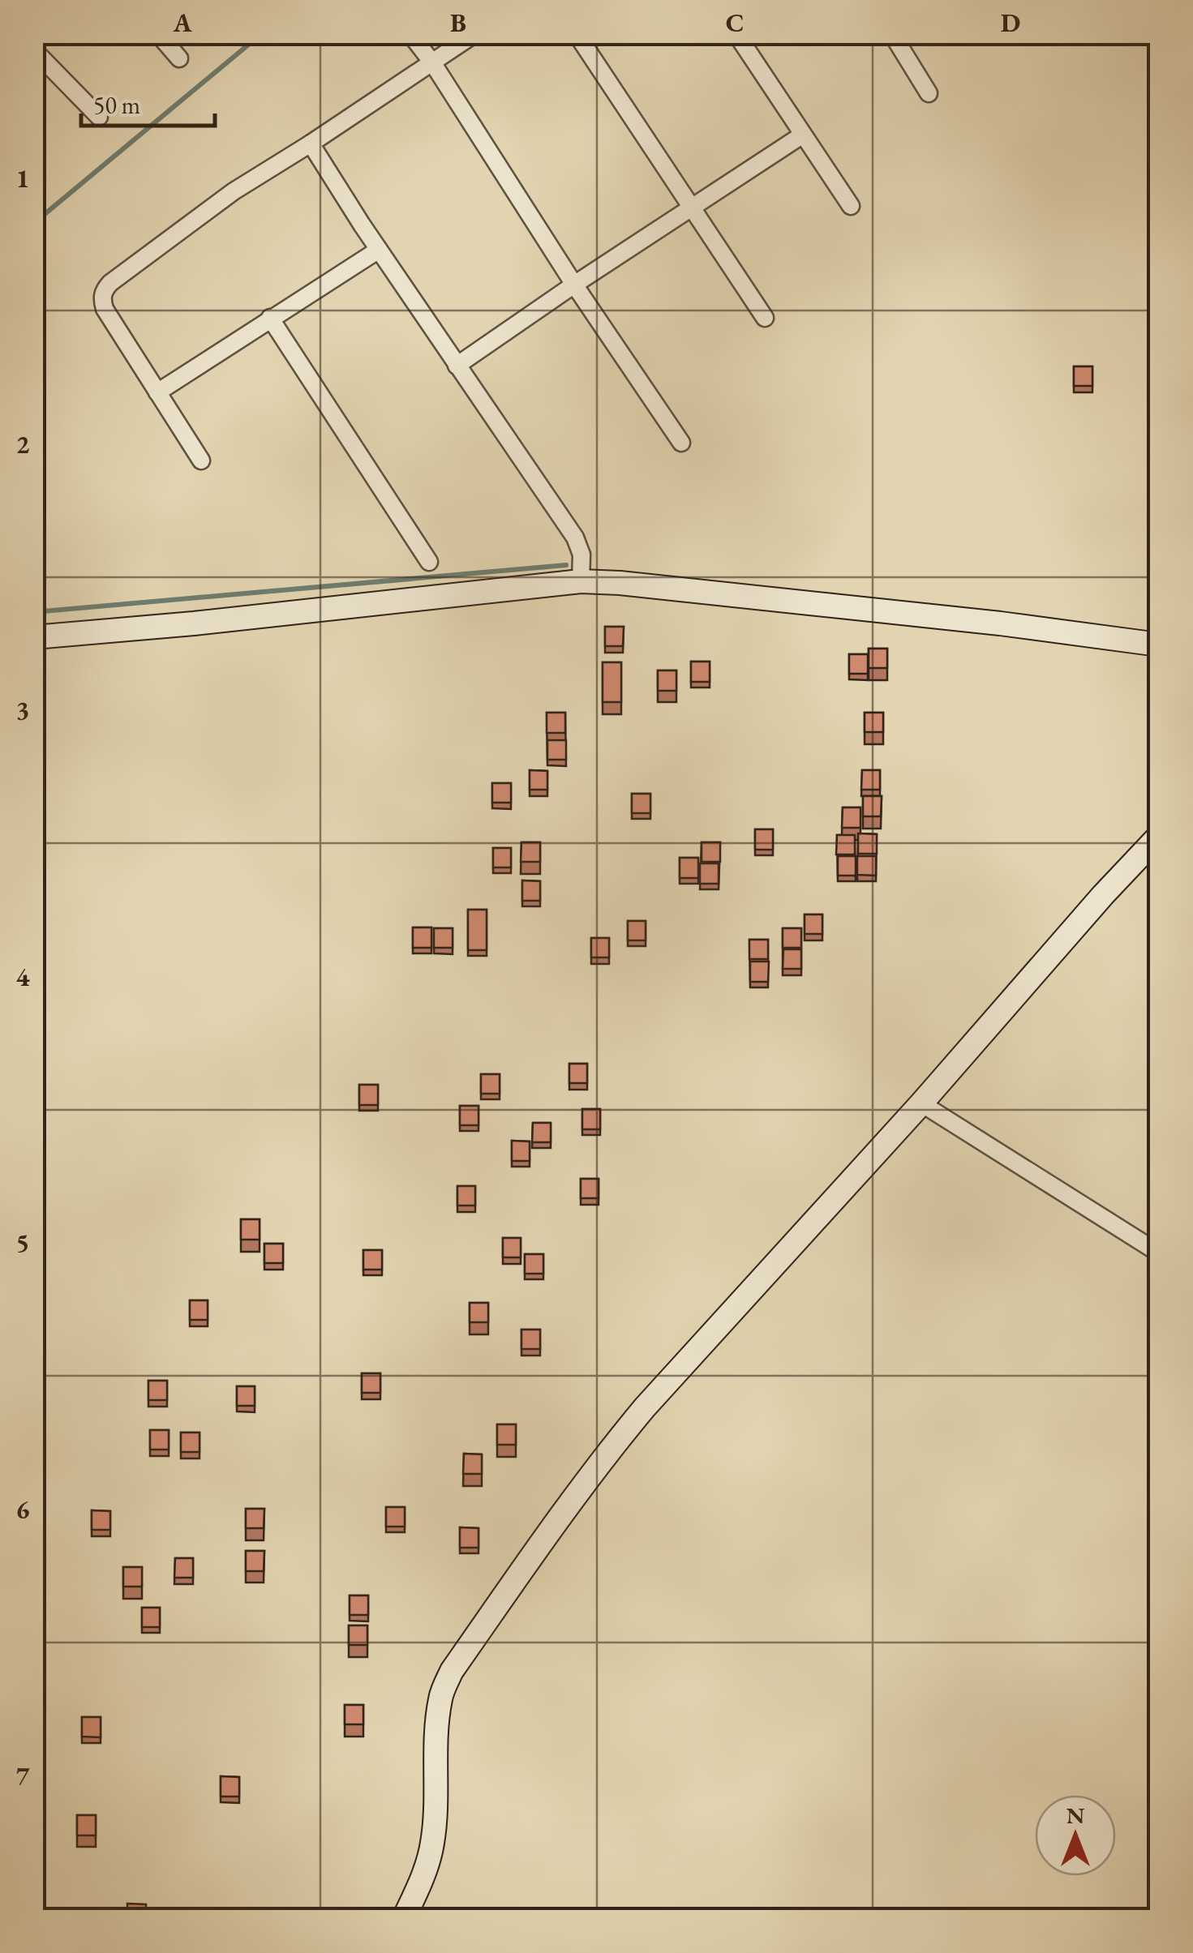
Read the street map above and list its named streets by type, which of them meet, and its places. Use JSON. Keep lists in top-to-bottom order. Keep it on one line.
{"scale_bar":"50 m","north":"top","grid":{"columns":["A","B","C","D"],"rows":["1","2","3","4","5","6","7"]}}
